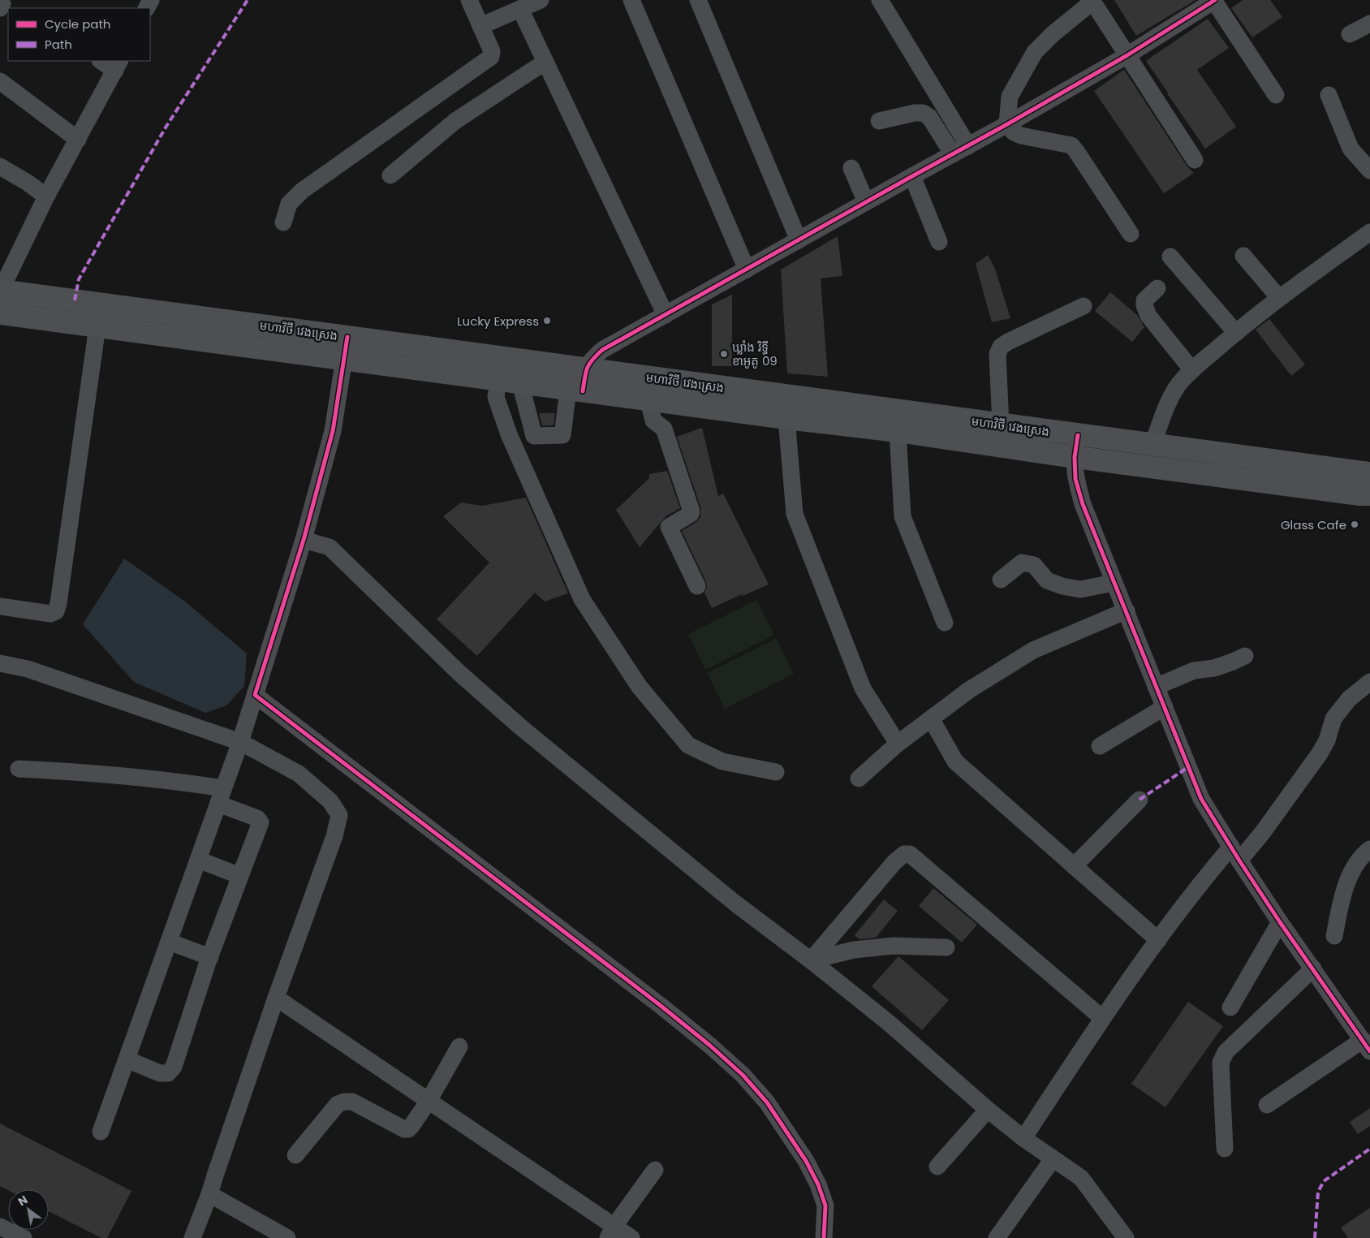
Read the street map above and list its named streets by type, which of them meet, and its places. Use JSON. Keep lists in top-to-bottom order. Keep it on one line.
{"streets":{"main road":["មហាវិថី វេងស្រេង"]},"places":["Lucky Express","ឃ្លាំង រិទ្ធី ខាអូតូ 09","Glass Cafe"],"legend":["Cycle path","Path"],"north":"top left"}
